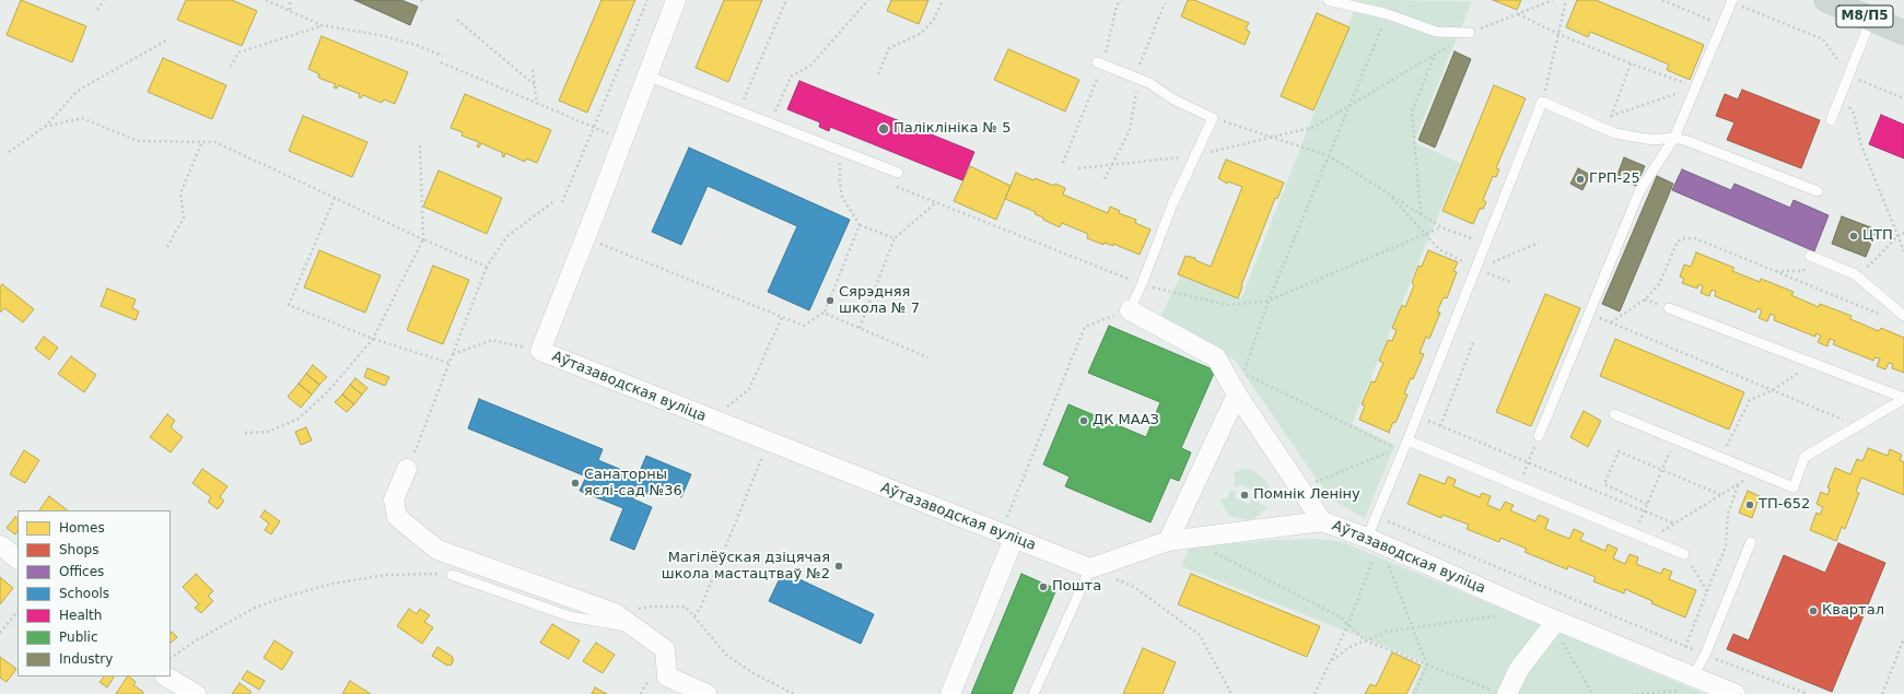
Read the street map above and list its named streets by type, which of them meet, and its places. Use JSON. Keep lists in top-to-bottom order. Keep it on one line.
{"streets":{"main road":["М8/П5"],"street":["Аўтазаводская вуліца"]},"places":["Паліклініка № 5","ГРП-25","ЦТП","Сярэдняя школа № 7","ДК МААЗ","Санаторны яслі-сад №36","Помнік Леніну","ТП-652","Магілёўская дзіцячая школа мастацтваў №2","Пошта","Квартал"],"legend":["Homes","Shops","Offices","Schools","Health","Public","Industry"]}
